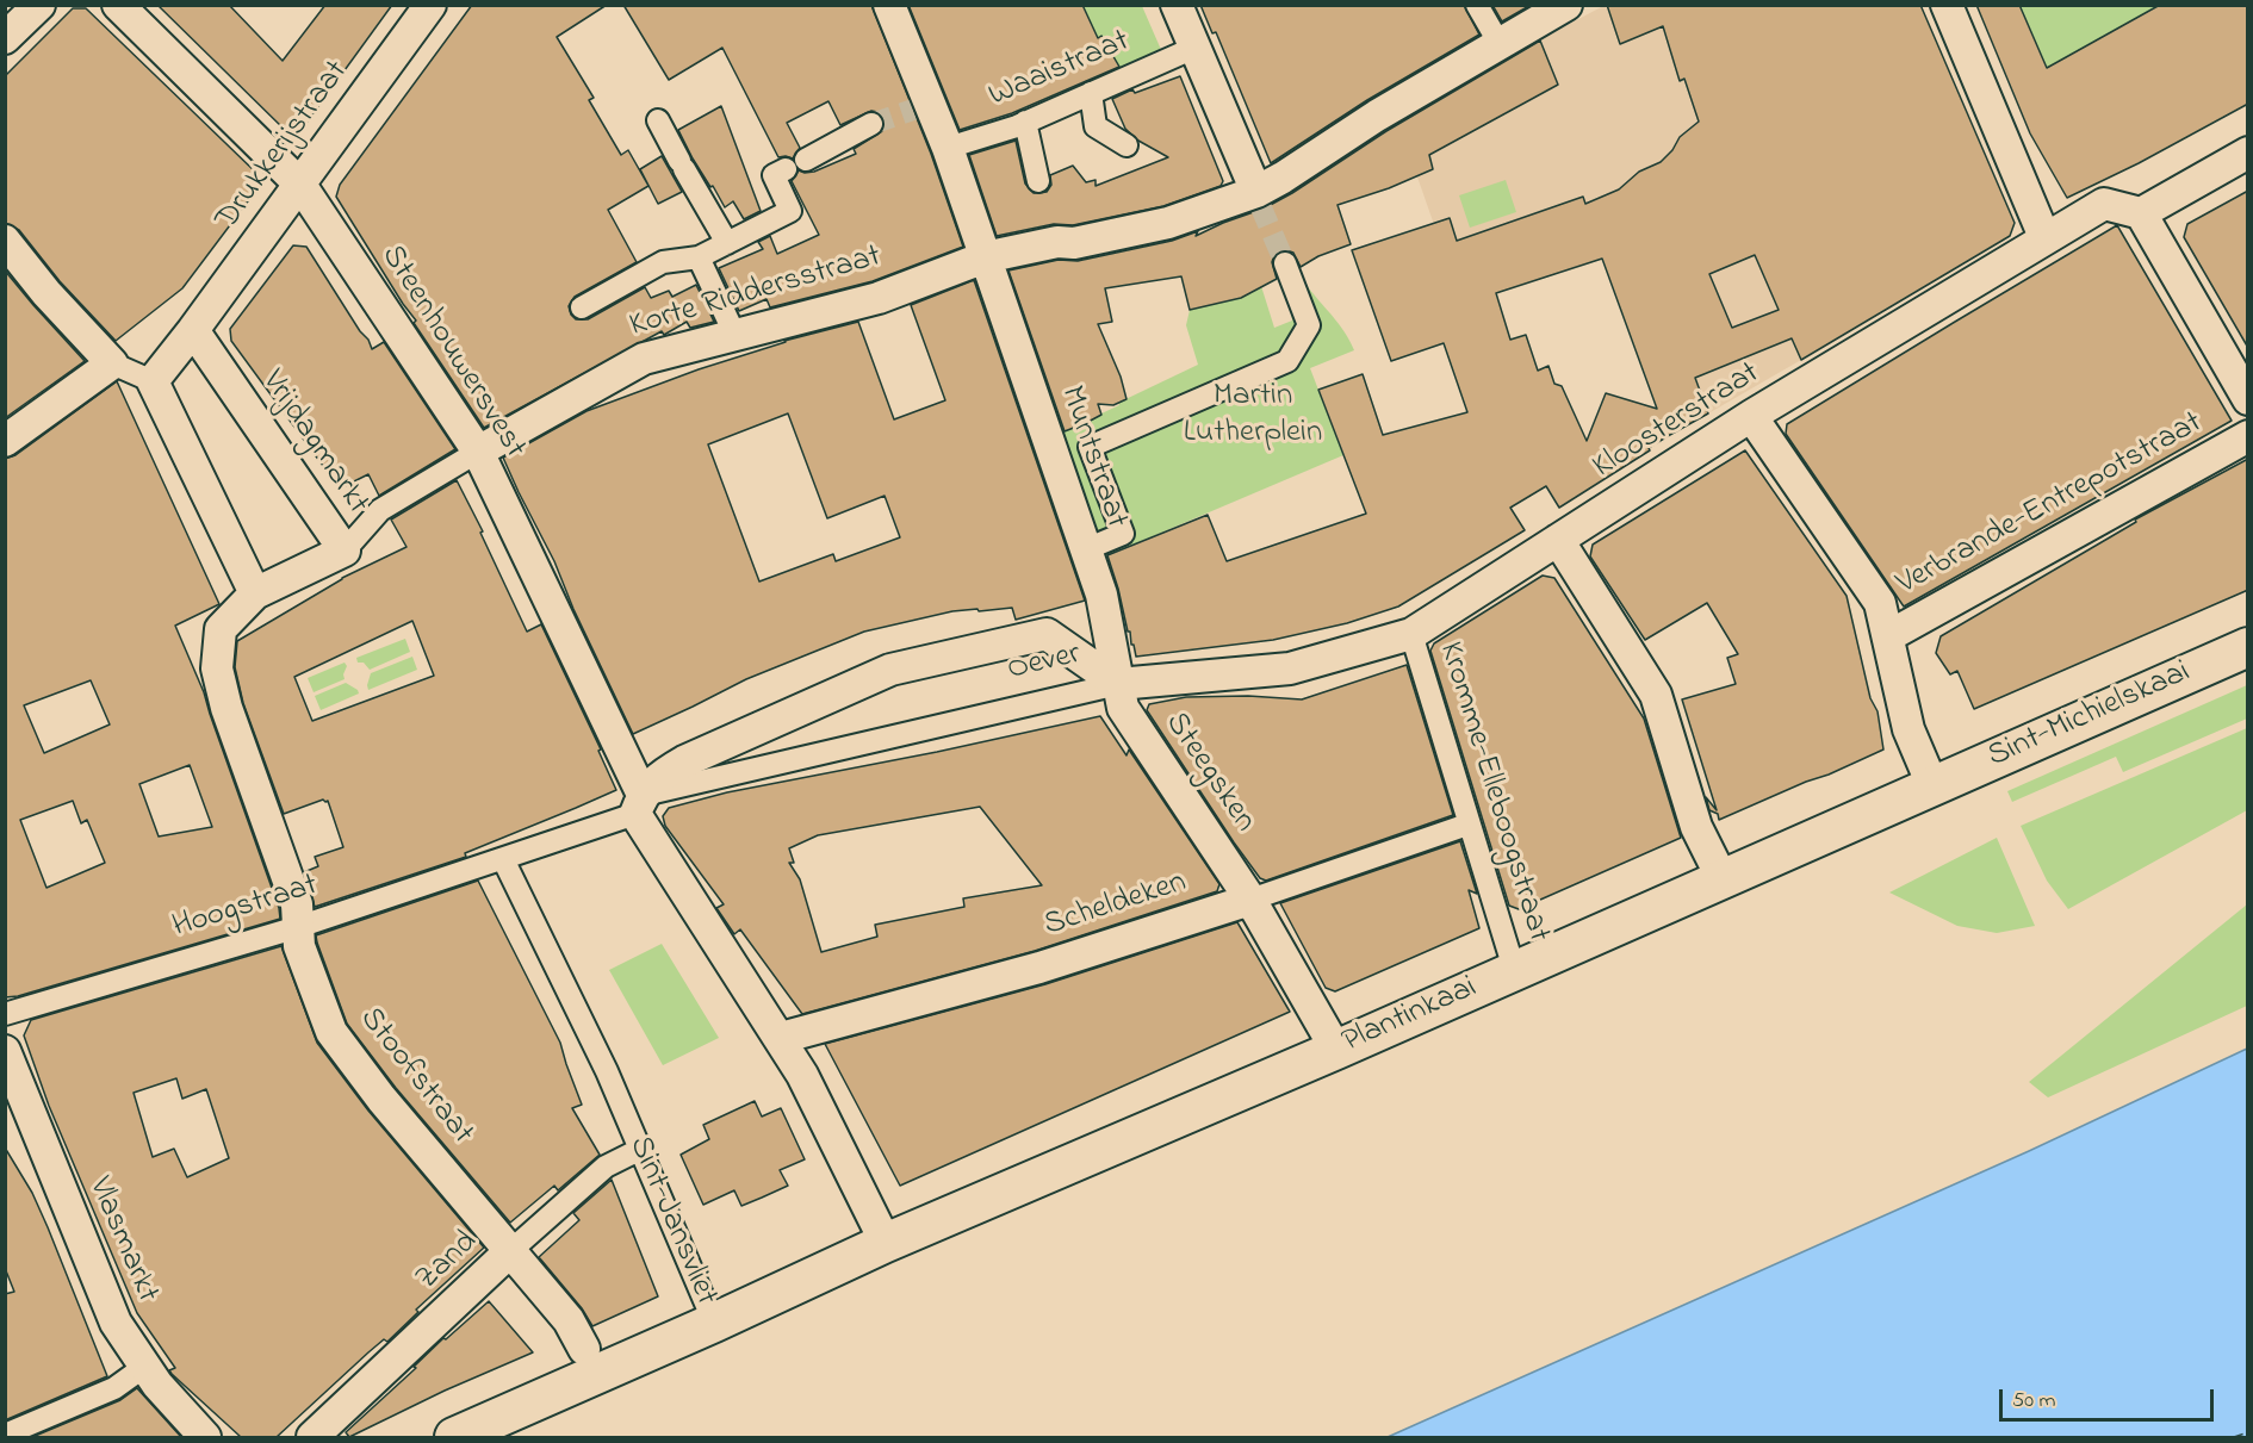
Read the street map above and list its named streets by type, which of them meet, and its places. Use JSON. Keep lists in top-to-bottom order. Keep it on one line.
{"streets":{"street":["Waaistraat","Drukkerijstraat","Korte Riddersstraat","Steenhouwersvest","Kloosterstraat","Vrijdagmarkt","Muntstraat","Verbrande-Entrepotstraat","Oever","Sint-Michielskaai","Steegsken","Kromme-Elleboogstraat","Scheldeken","Hoogstraat","Plantinkaai","Stoofstraat","Sint-Jansvliet","Vlasmarkt","Zand"]},"crossings":[["Waaistraat","Muntstraat"],["Drukkerijstraat","Steenhouwersvest"],["Drukkerijstraat","Vrijdagmarkt"],["Korte Riddersstraat","Steenhouwersvest"],["Korte Riddersstraat","Muntstraat"],["Steenhouwersvest","Oever"],["Kloosterstraat","Muntstraat"],["Kloosterstraat","Oever"],["Kloosterstraat","Steegsken"],["Kloosterstraat","Kromme-Elleboogstraat"],["Vrijdagmarkt","Stoofstraat"],["Muntstraat","Oever"],["Muntstraat","Steegsken"],["Oever","Steegsken"],["Sint-Michielskaai","Plantinkaai"],["Steegsken","Scheldeken"],["Steegsken","Plantinkaai"],["Kromme-Elleboogstraat","Scheldeken"],["Kromme-Elleboogstraat","Plantinkaai"],["Hoogstraat","Stoofstraat"],["Hoogstraat","Sint-Jansvliet"],["Plantinkaai","Sint-Jansvliet"],["Stoofstraat","Zand"],["Sint-Jansvliet","Zand"]],"parks":["Martin Lutherplein"],"scale_bar":"50 m"}
